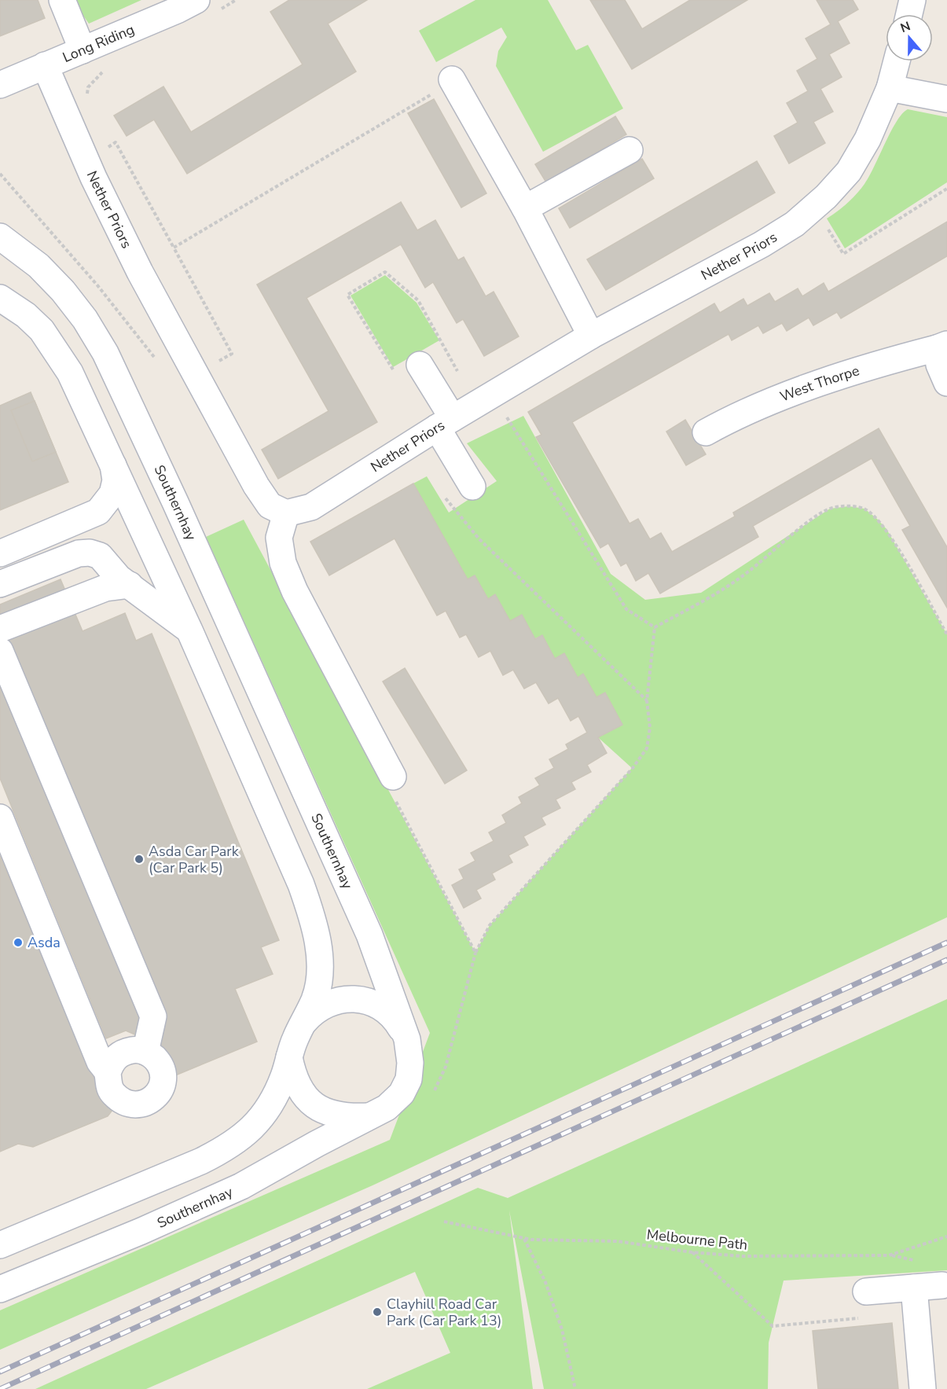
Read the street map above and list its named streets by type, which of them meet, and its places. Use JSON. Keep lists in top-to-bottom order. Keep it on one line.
{"streets":{"street":["Long Riding","Nether Priors","West Thorpe","Southernhay"],"path":["Melbourne Path"]},"crossings":[["Long Riding","Nether Priors"]],"places":["Asda Car Park (Car Park 5)","Asda","Clayhill Road Car Park (Car Park 13)"],"north":"top"}
